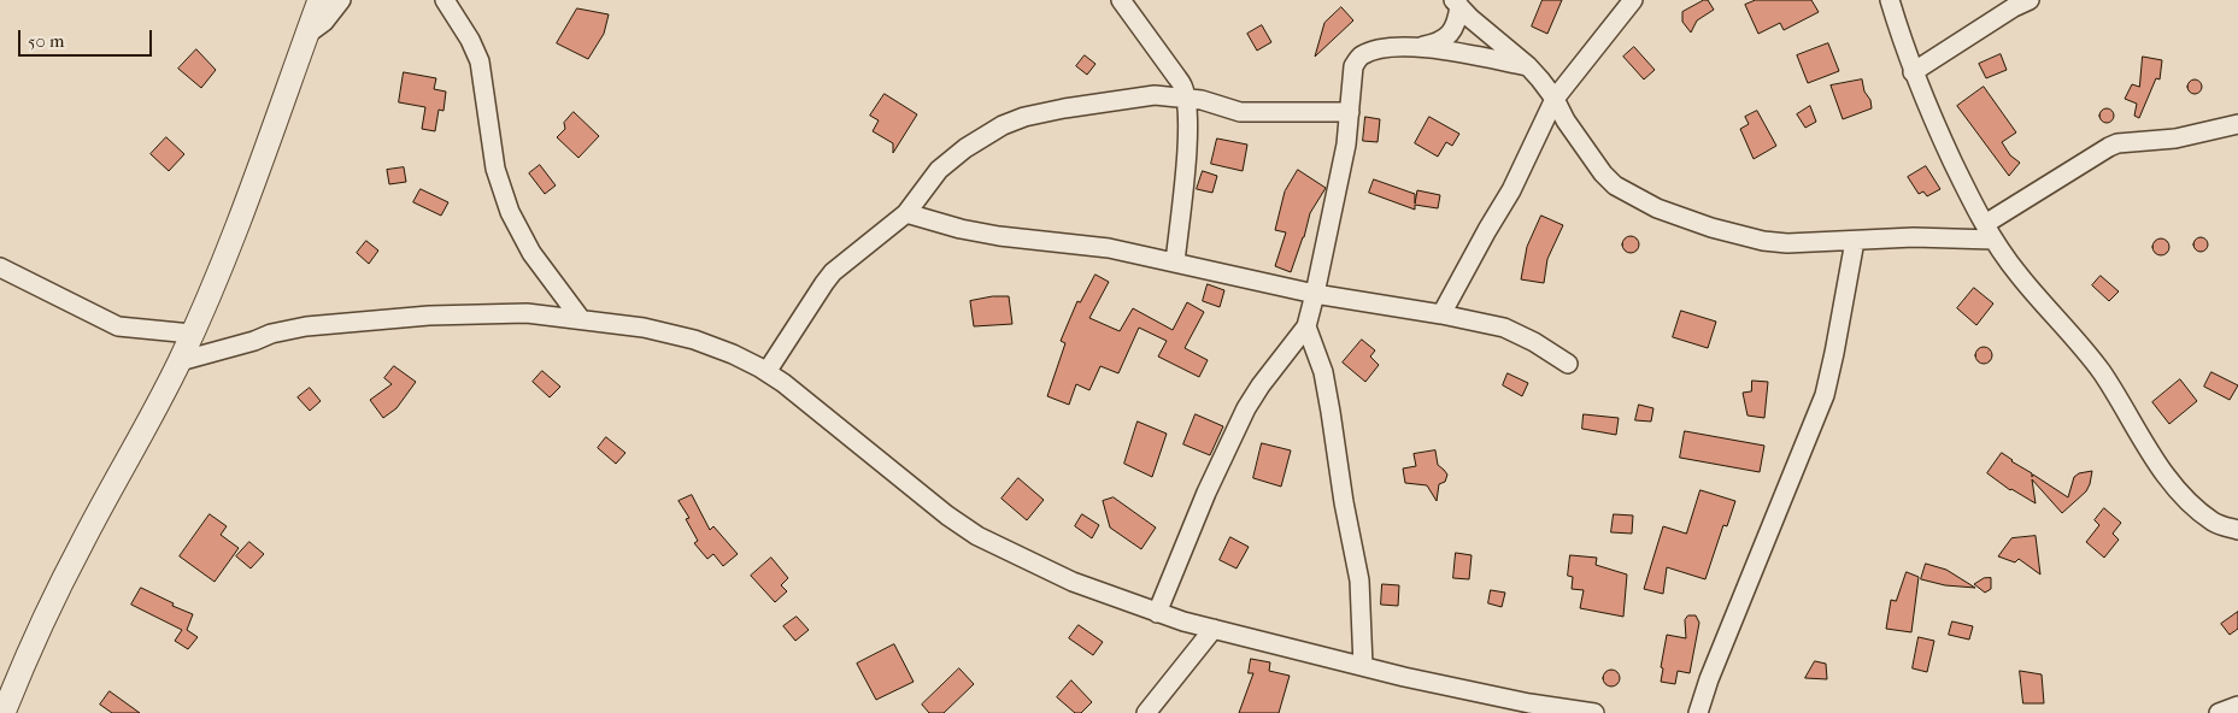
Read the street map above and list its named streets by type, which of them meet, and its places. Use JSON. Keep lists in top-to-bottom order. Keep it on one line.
{"scale_bar":"50 m"}
